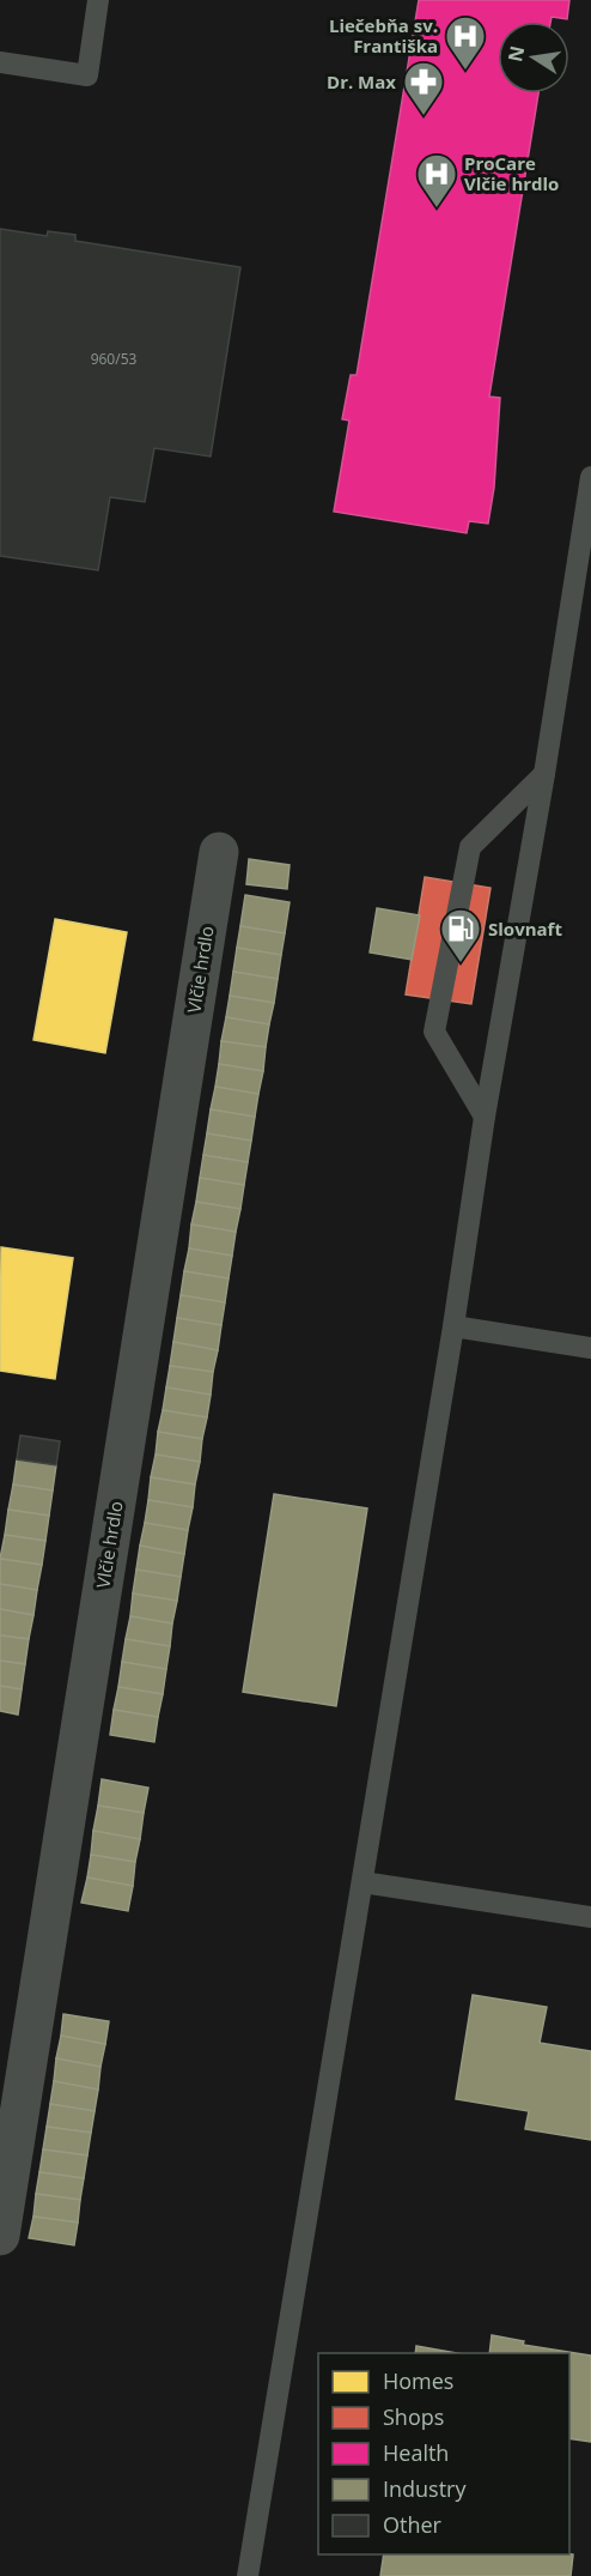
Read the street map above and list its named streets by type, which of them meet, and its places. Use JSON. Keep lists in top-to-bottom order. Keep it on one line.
{"streets":{"street":["Vlčie hrdlo"]},"places":{"hospital":["Liečebňa sv. Františka","ProCare Vlčie hrdlo"],"pharmacy":["Dr. Max"],"fuel station":["Slovnaft"]},"house_numbers":["960/53"],"legend":["Homes","Shops","Health","Industry","Other"],"north":"left"}
